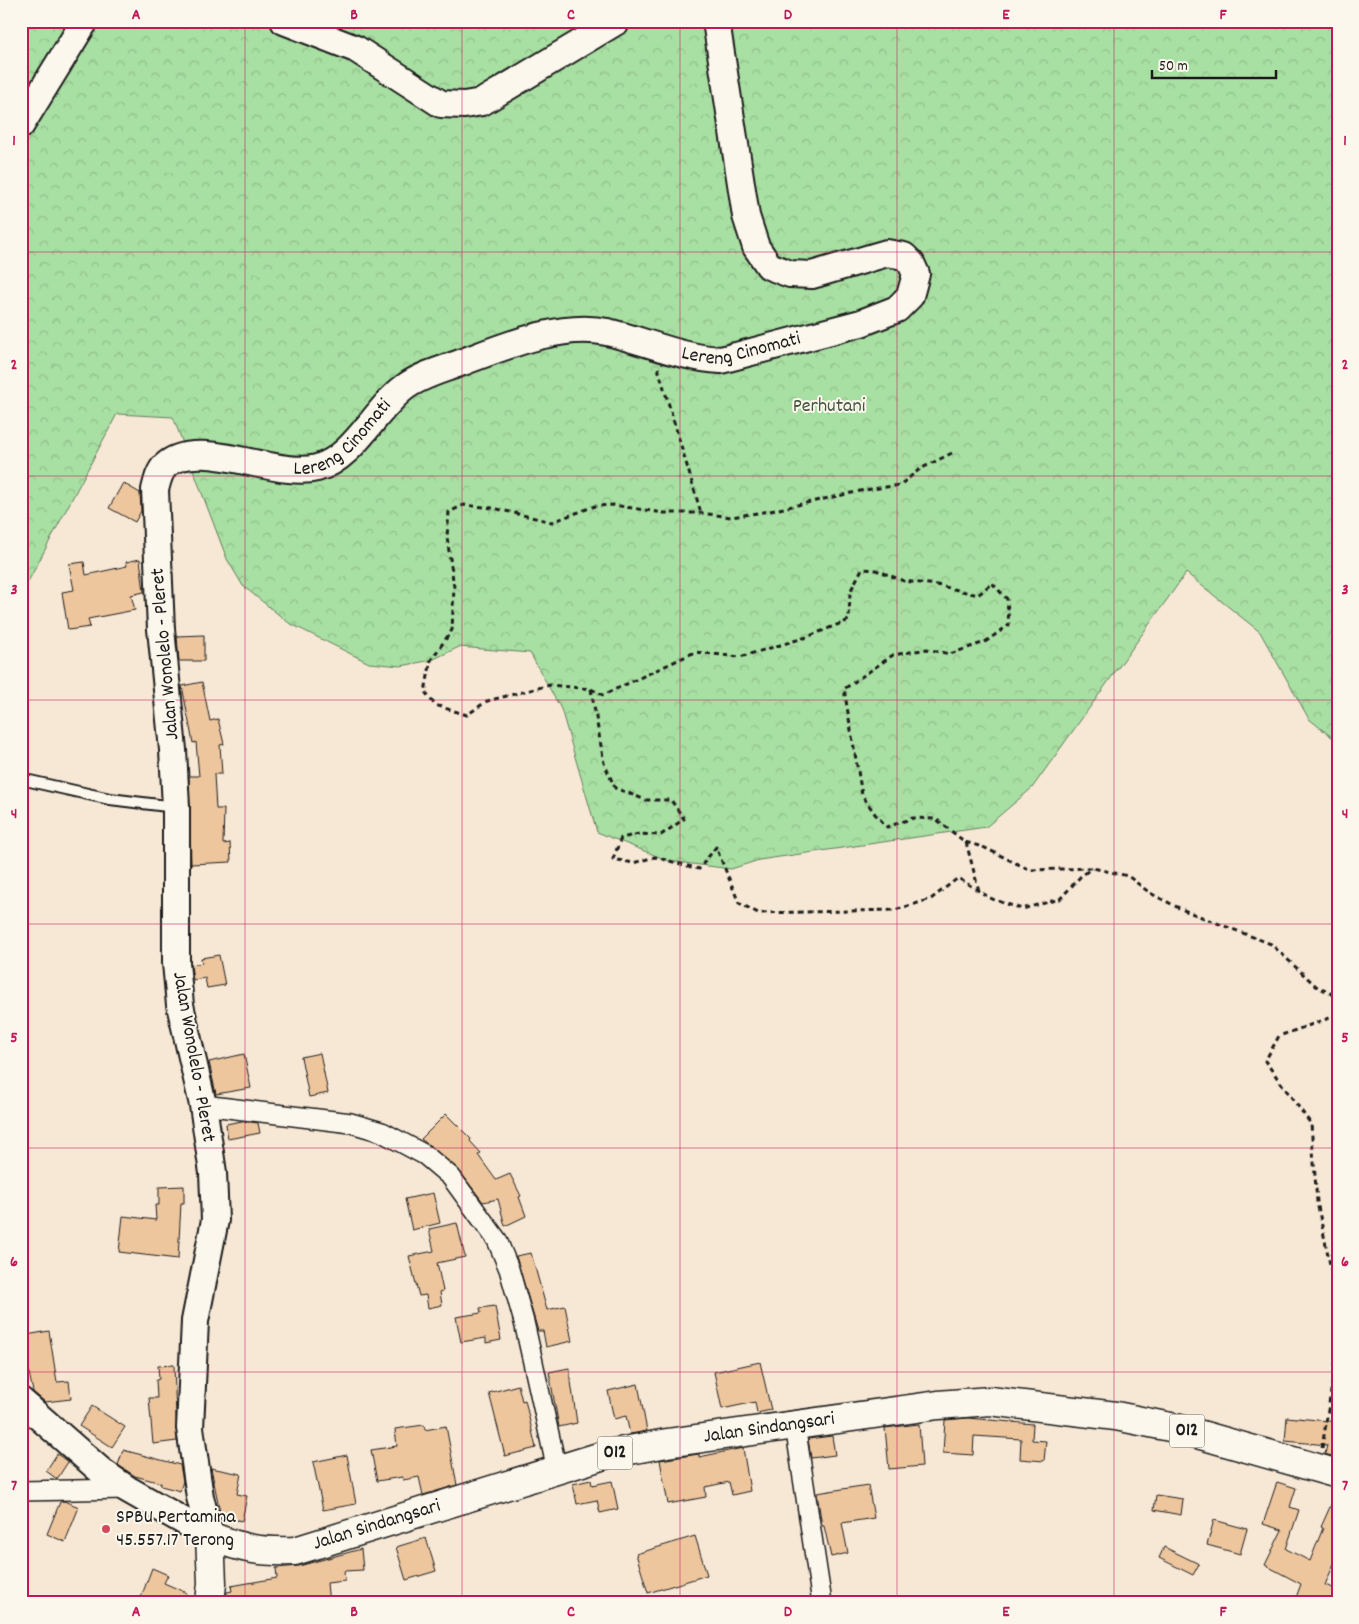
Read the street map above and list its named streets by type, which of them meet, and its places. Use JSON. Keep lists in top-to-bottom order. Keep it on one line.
{"streets":{"main road":["Lereng Cinomati","Jalan Wonolelo - Pleret","Jalan Sindangsari","012"]},"crossings":[["Lereng Cinomati","Jalan Wonolelo - Pleret"],["Jalan Wonolelo - Pleret","Jalan Sindangsari"]],"parks":["Perhutani"],"places":["SPBU Pertamina 45.557.17 Terong"],"scale_bar":"50 m","grid":{"columns":["A","B","C","D","E","F"],"rows":["1","2","3","4","5","6","7"]}}
